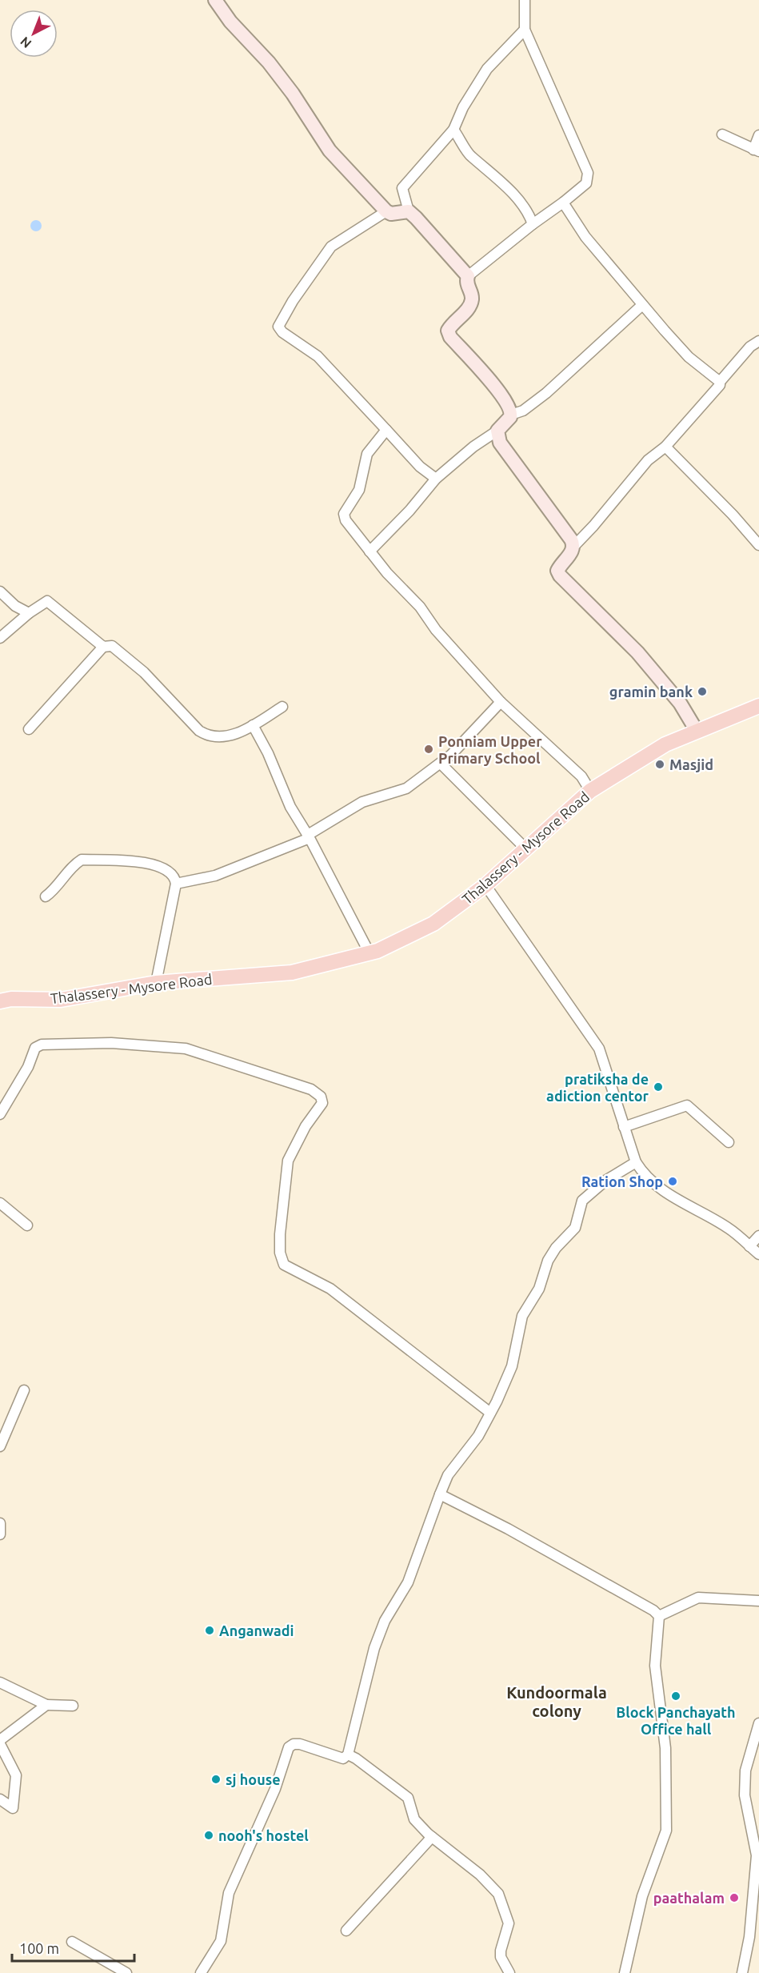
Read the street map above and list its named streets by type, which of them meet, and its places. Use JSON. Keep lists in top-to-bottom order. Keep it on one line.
{"streets":{"main road":["Thalassery - Mysore Road"]},"districts":["Kundoormala colony"],"places":["gramin bank","Ponniam Upper Primary School","Masjid","pratiksha de adiction centor","Ration Shop","Anganwadi","Block Panchayath Office hall","sj house","nooh's hostel","paathalam"],"scale_bar":"100 m","north":"bottom left"}
